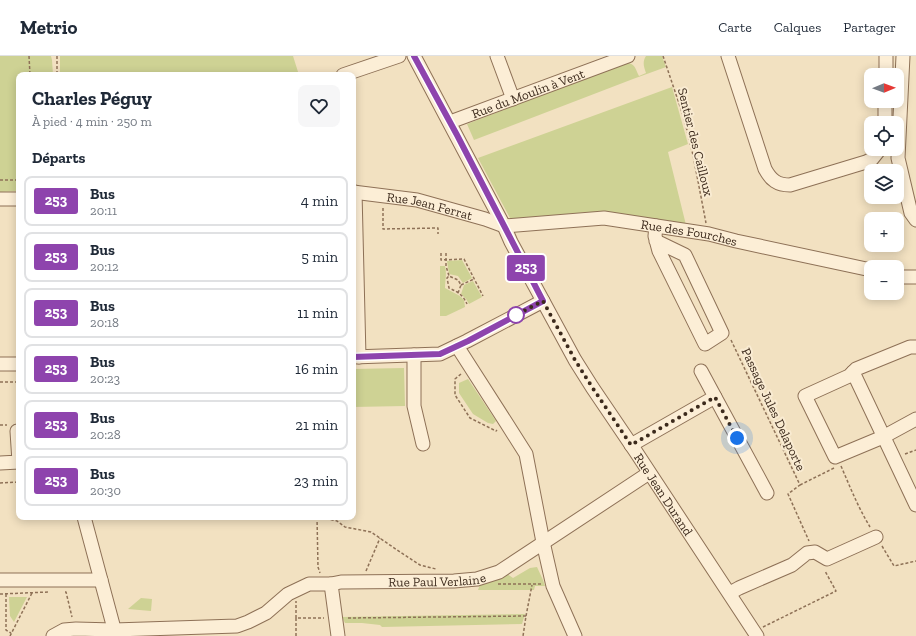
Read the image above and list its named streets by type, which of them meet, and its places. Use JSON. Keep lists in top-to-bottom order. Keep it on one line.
{"streets":{"street":["Rue du Moulin à Vent","Rue Jean Ferrat","Rue des Fourches","Rue Jean Durand","Rue Paul Verlaine"],"path":["Sentier des Cailloux","Passage Jules Delaporte"]},"crossings":[["Rue du Moulin à Vent","Rue Jean Durand"],["Sentier des Cailloux","Rue des Fourches"],["Rue Jean Ferrat","Rue des Fourches"],["Rue Jean Ferrat","Rue Jean Durand"],["Rue des Fourches","Rue Jean Durand"],["Rue Jean Durand","Rue Paul Verlaine"]],"lines":["bus line 253"],"north":"right","page":{"header":"Metrio","nav":["Carte","Calques","Partager"],"on_map":"253","map_buttons":["+","−"],"heading":[["Charles Péguy","À pied · 4 min · 250 m"],"Départs"],"list":[{"mark":"253","name":"Bus","note":"20:11","value":"4 min"},{"mark":"253","name":"Bus","note":"20:12","value":"5 min"},{"mark":"253","name":"Bus","note":"20:18","value":"11 min"},{"mark":"253","name":"Bus","note":"20:23","value":"16 min"},{"mark":"253","name":"Bus","note":"20:28","value":"21 min"},{"mark":"253","name":"Bus","note":"20:30","value":"23 min"}]}}
